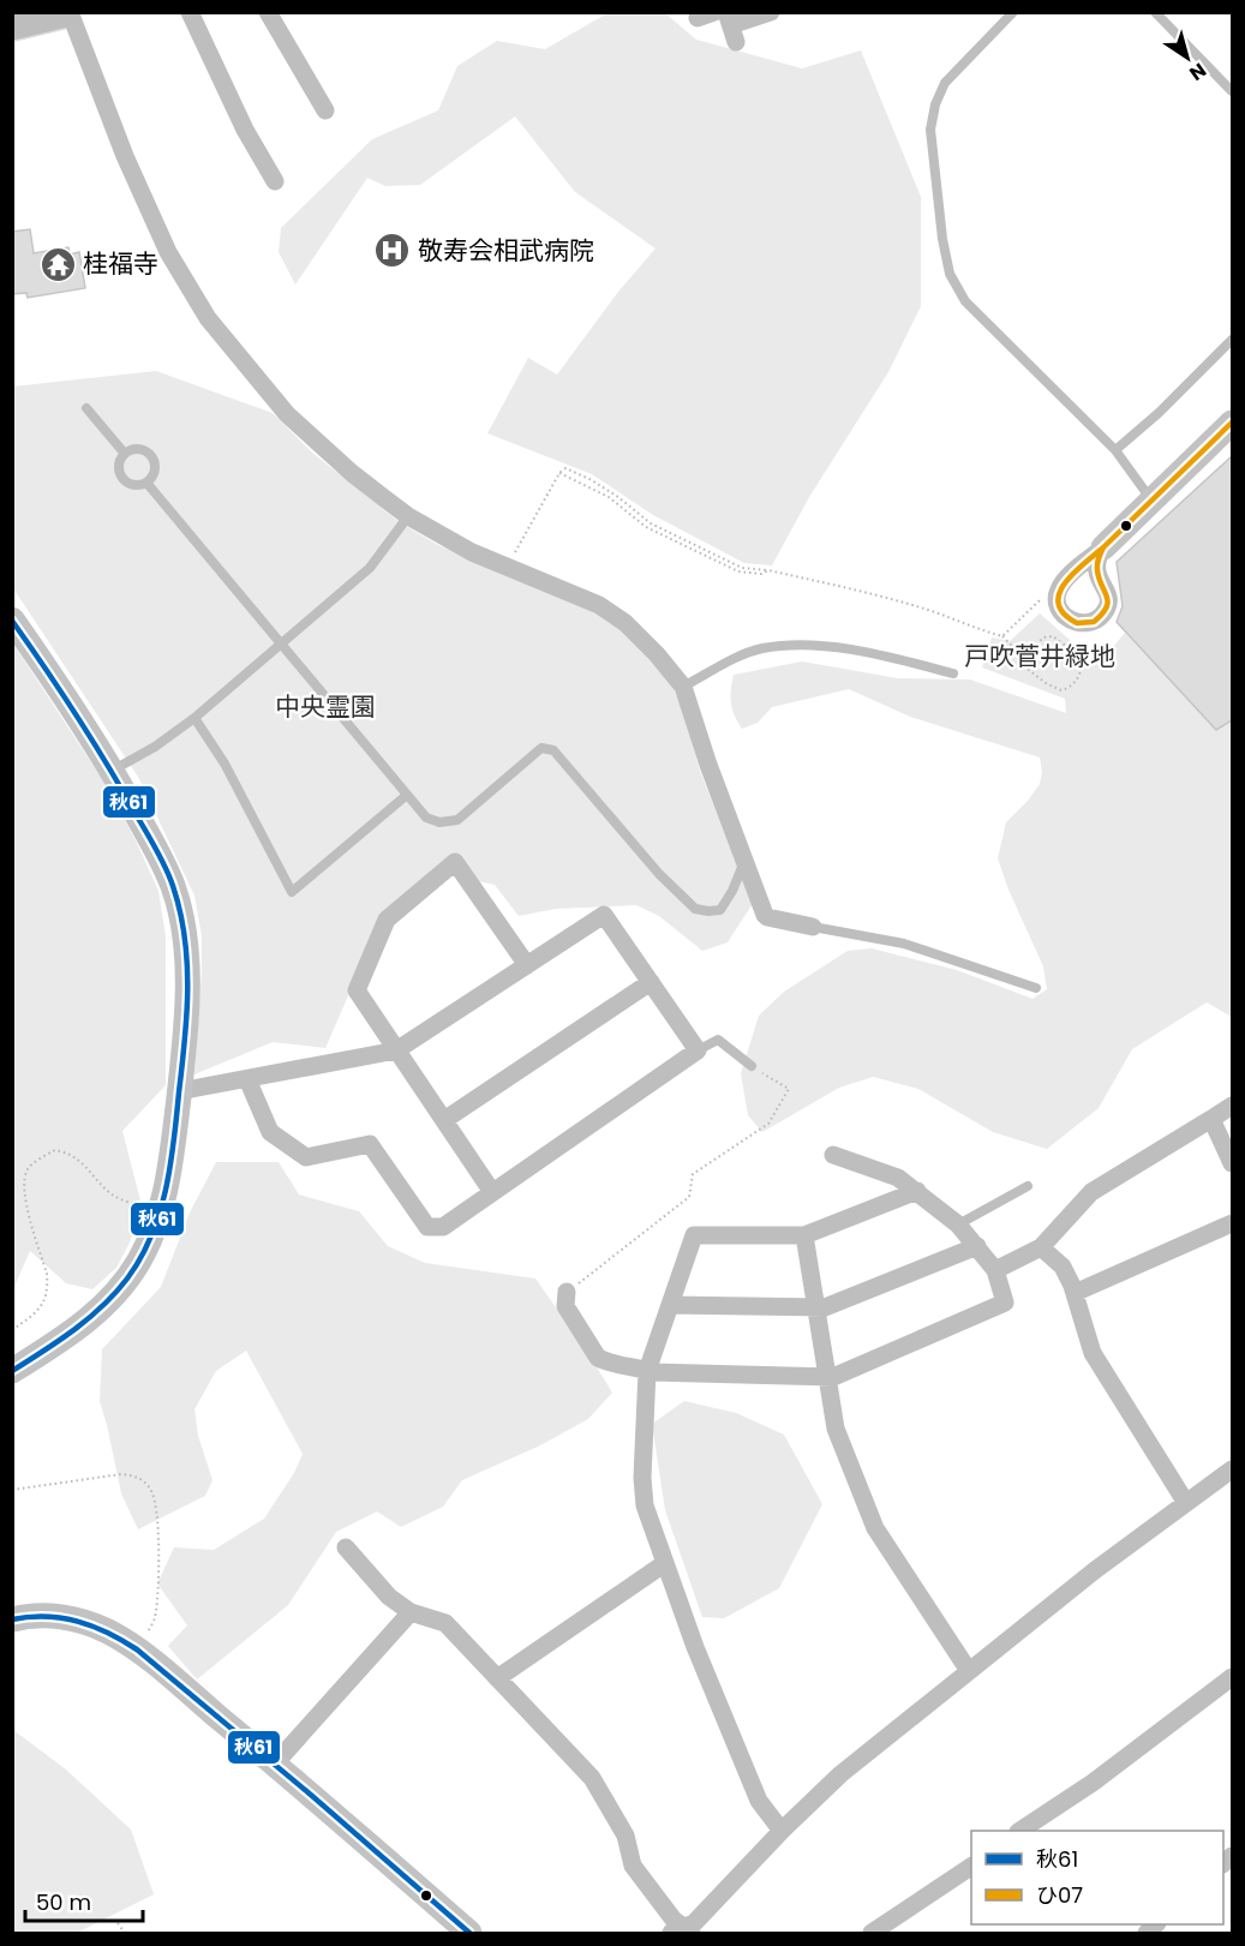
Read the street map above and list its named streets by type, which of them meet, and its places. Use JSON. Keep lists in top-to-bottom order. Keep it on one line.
{"parks":["戸吹菅井緑地","中央霊園"],"places":{"hospital":["敬寿会相武病院"],"temple":["桂福寺"]},"lines":["transit line ひ07","transit line 秋61"],"legend":["秋61","ひ07"],"scale_bar":"50 m","north":"bottom right"}
